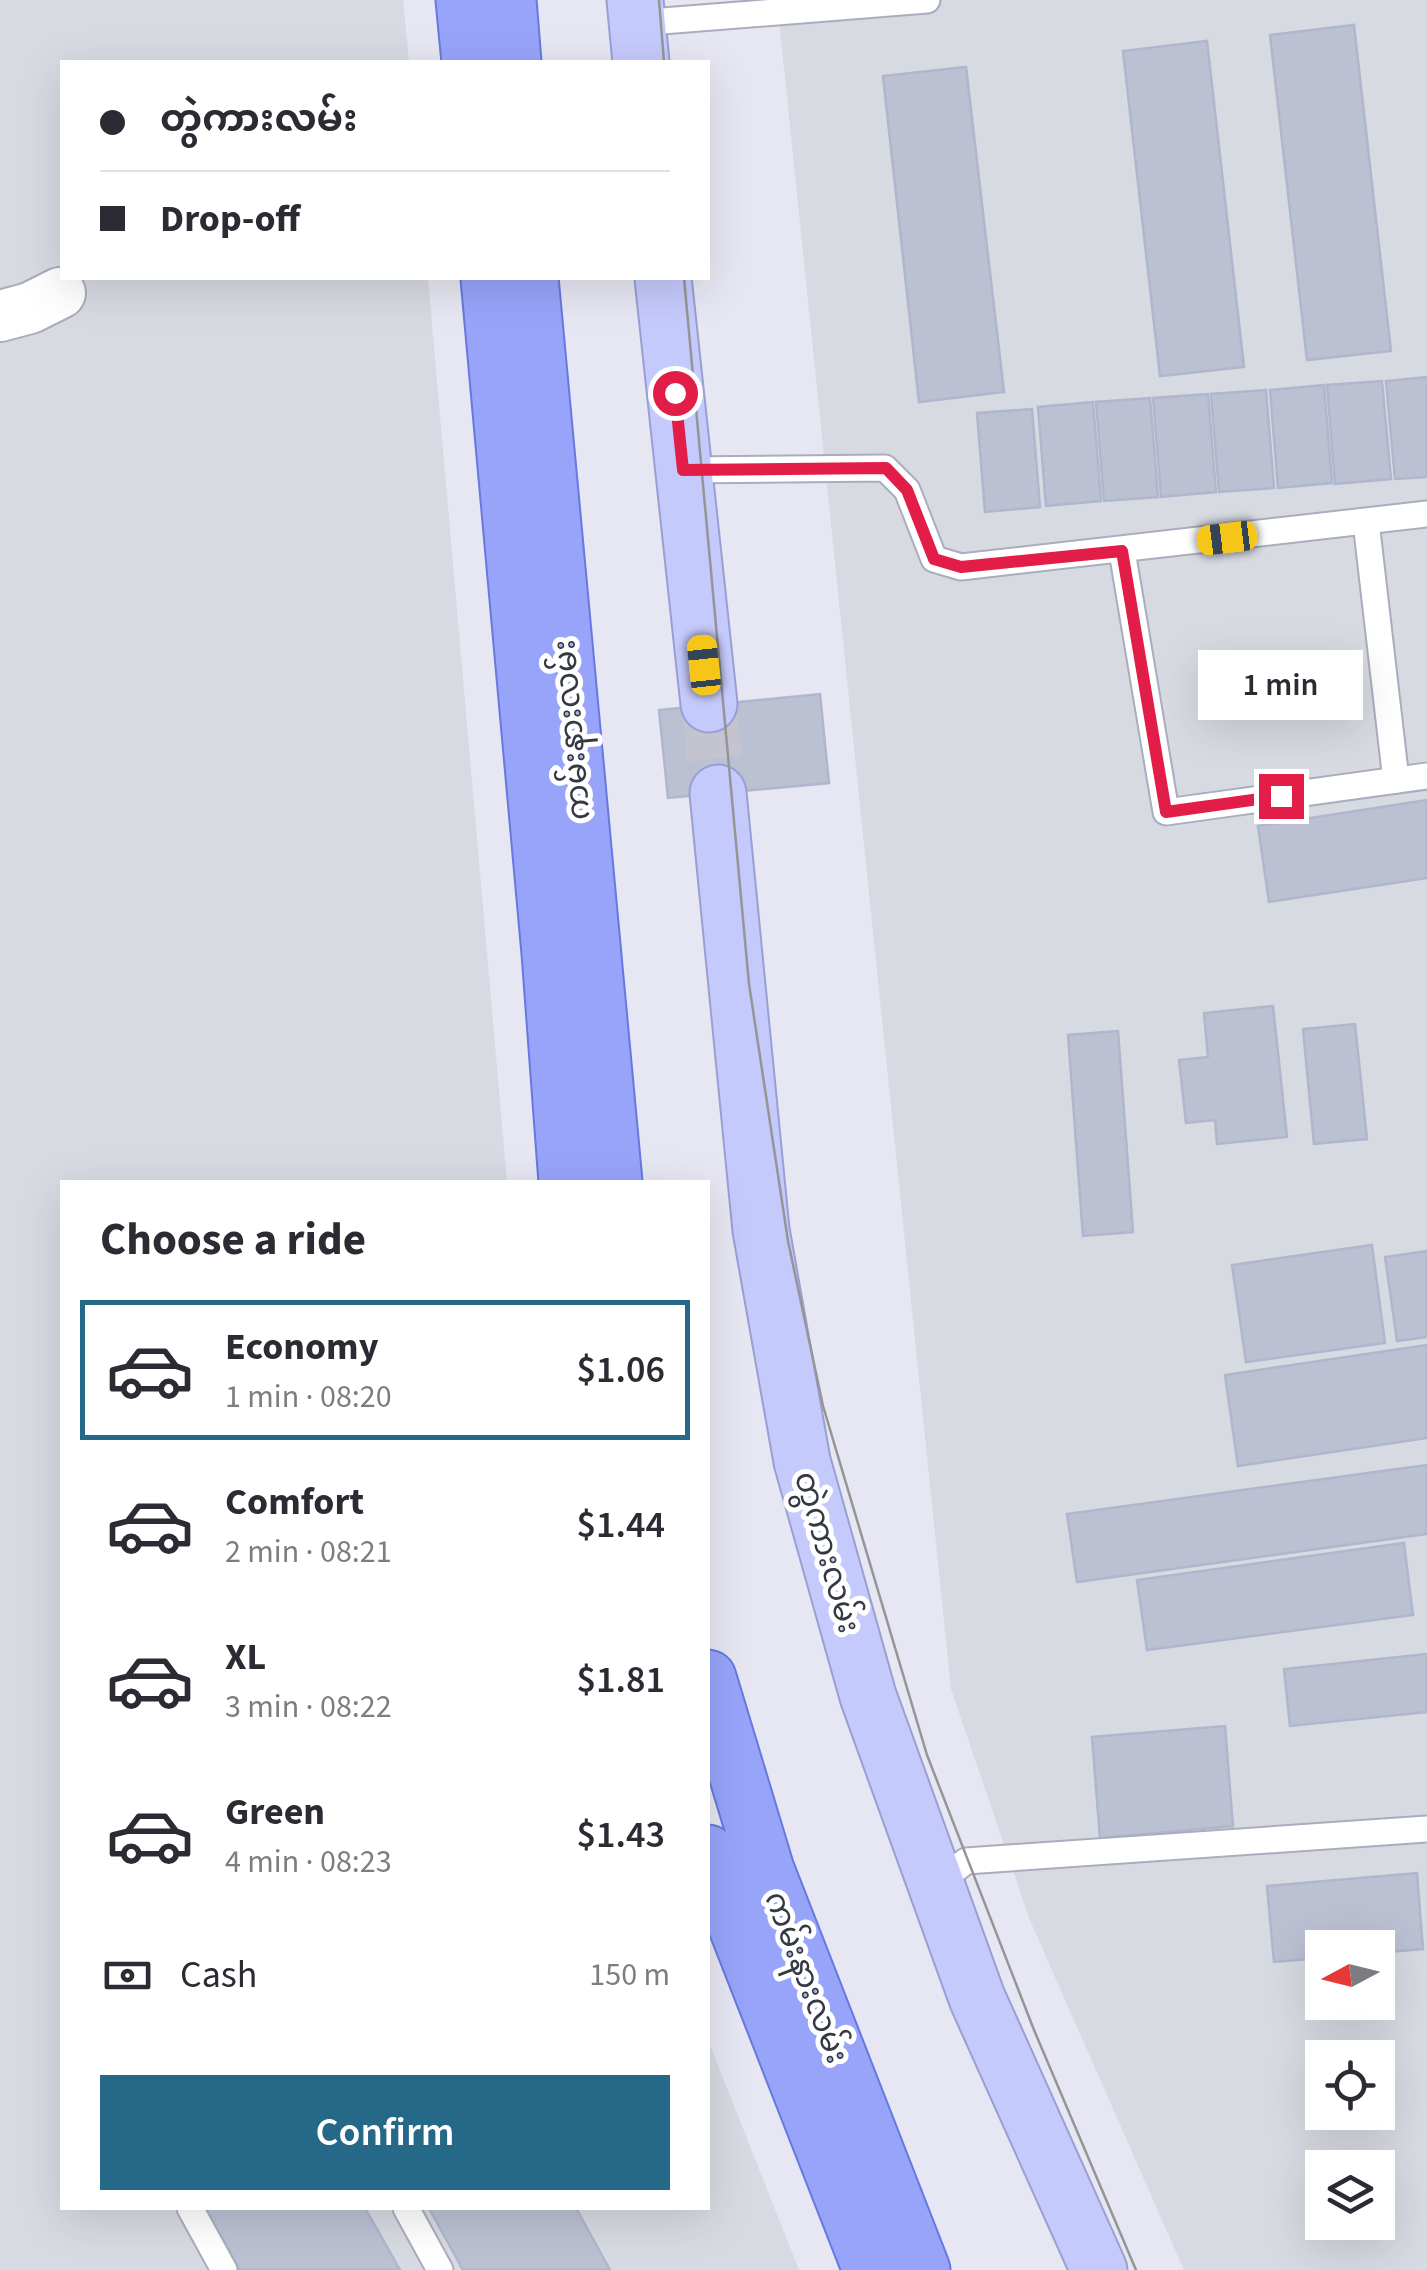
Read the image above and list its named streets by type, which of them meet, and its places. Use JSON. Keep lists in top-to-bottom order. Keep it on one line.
{"streets":{"main road":["ကမ်းနားလမ်း","တွဲကားလမ်း"]},"north":"left","page":{"banner":["တွဲကားလမ်း","Drop-off"],"bubble":"1 min","heading":"Choose a ride","list":[{"name":"Economy","note":"1 min · 08:20","value":"$1.06"},{"name":"Comfort","note":"2 min · 08:21","value":"$1.44"},{"name":"XL","note":"3 min · 08:22","value":"$1.81"},{"name":"Green","note":"4 min · 08:23","value":"$1.43"}],"pay":["Cash","150 m"],"buttons":"Confirm"}}
